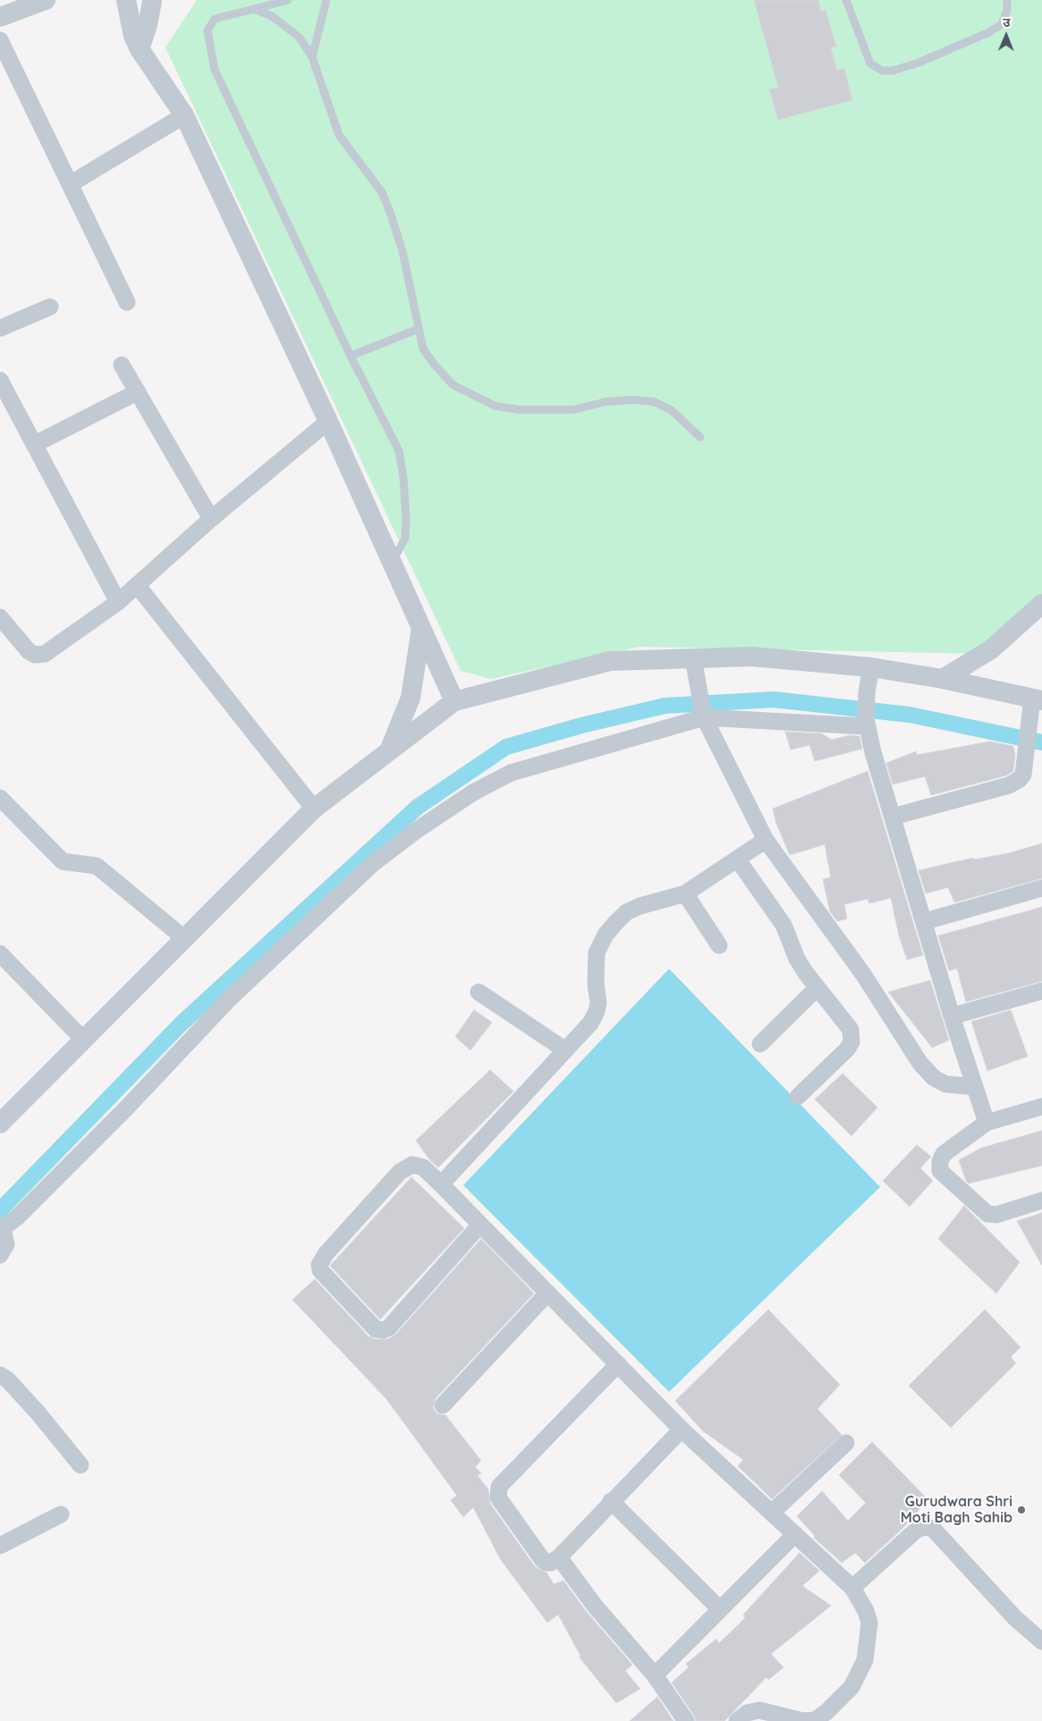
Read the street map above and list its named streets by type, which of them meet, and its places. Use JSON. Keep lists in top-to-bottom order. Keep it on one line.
{"places":["Gurudwara Shri Moti Bagh Sahib"],"north":"top"}
